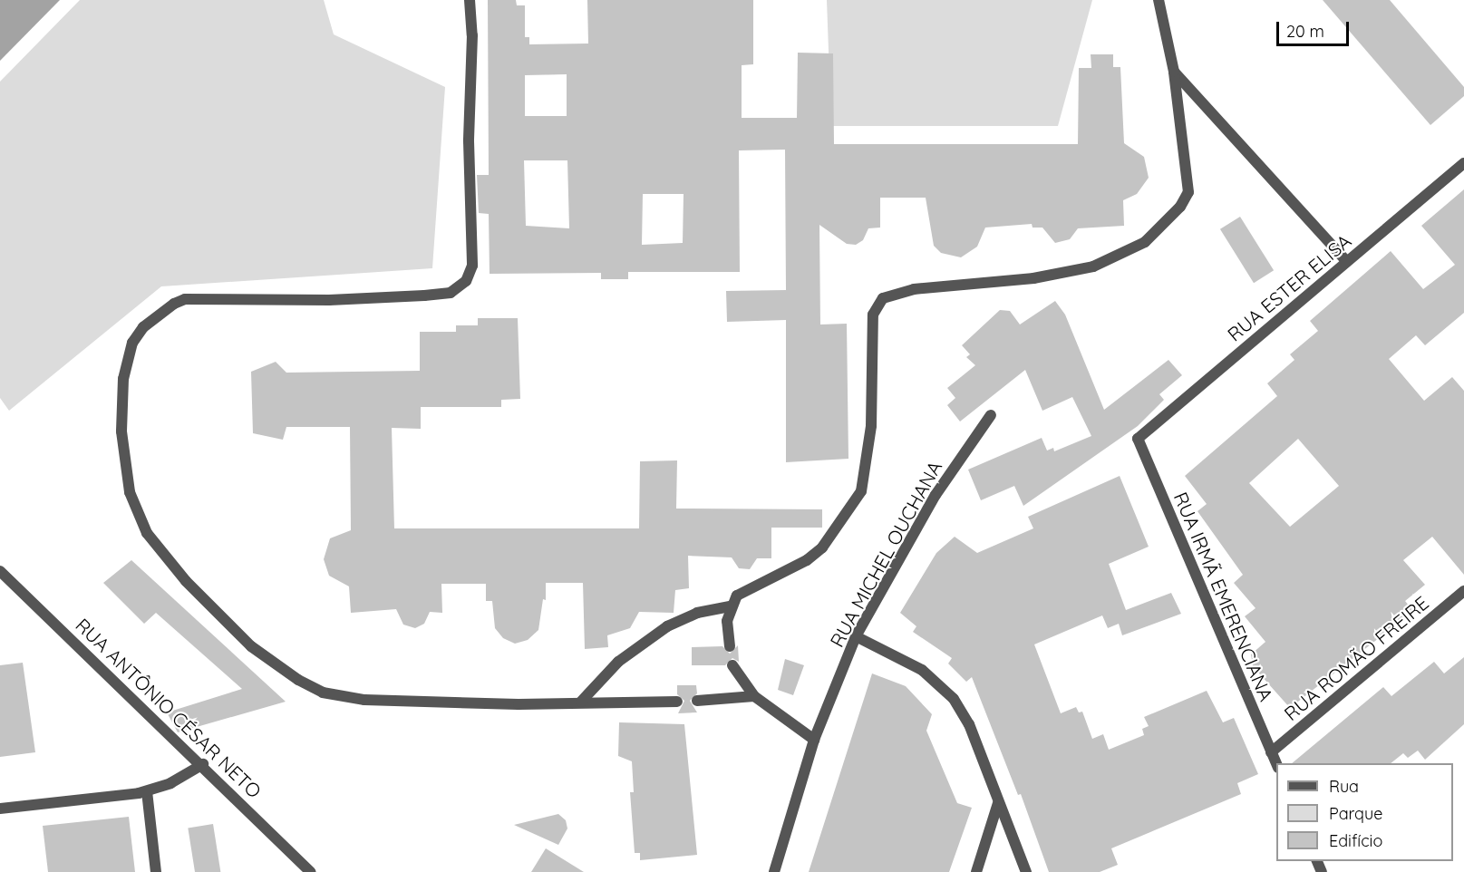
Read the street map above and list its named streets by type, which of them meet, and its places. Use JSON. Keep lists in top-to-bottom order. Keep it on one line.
{"streets":{"street":["RUA ESTER ELISA","RUA MICHEL OUCHANA","RUA IRMÃ EMERENCIANA","RUA ROMÃO FREIRE","RUA ANTÔNIO CÉSAR NETO"]},"crossings":[["RUA ESTER ELISA","RUA IRMÃ EMERENCIANA"],["RUA IRMÃ EMERENCIANA","RUA ROMÃO FREIRE"]],"legend":["Rua","Parque","Edifício"],"scale_bar":"20 m"}
